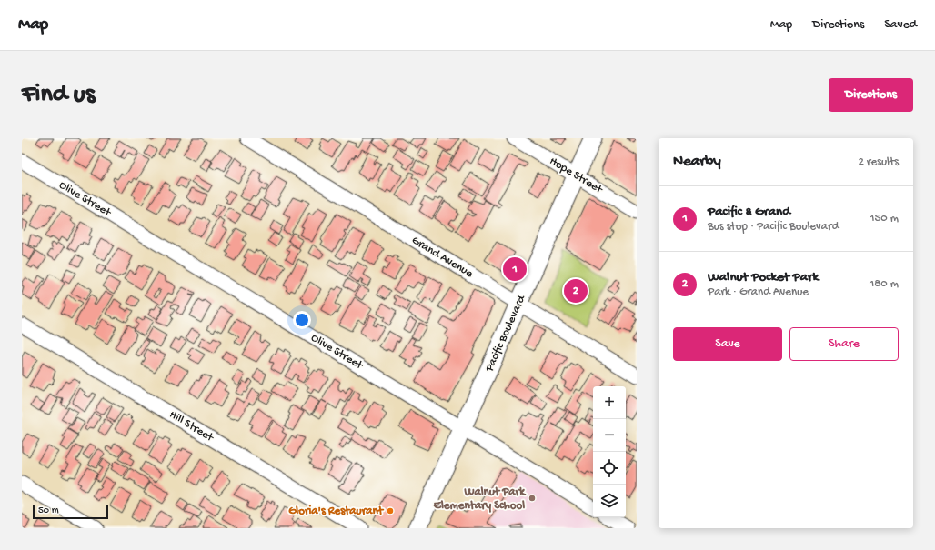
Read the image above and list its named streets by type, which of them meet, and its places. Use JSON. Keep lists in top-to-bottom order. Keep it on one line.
{"streets":{"main road":["Pacific Boulevard"],"street":["Hope Street","Olive Street","Grand Avenue","Hill Street"]},"crossings":[["Hope Street","Pacific Boulevard"],["Olive Street","Pacific Boulevard"],["Grand Avenue","Pacific Boulevard"]],"places":["Walnut Park Elementary School","Gloria's Restaurant"],"scale_bar":"50 m","page":{"header":"Map","nav":["Map","Directions","Saved"],"buttons":["Directions",["Save","Share"]],"title":"Find us","heading":["Nearby","2 results"],"list":[{"mark":"1","name":"Pacific & Grand","note":"Bus stop · Pacific Boulevard","value":"150 m"},{"mark":"2","name":"Walnut Pocket Park","note":"Park · Grand Avenue","value":"180 m"}],"pins":["1","2"],"map_buttons":["+","−"],"scale":"50 m"}}
